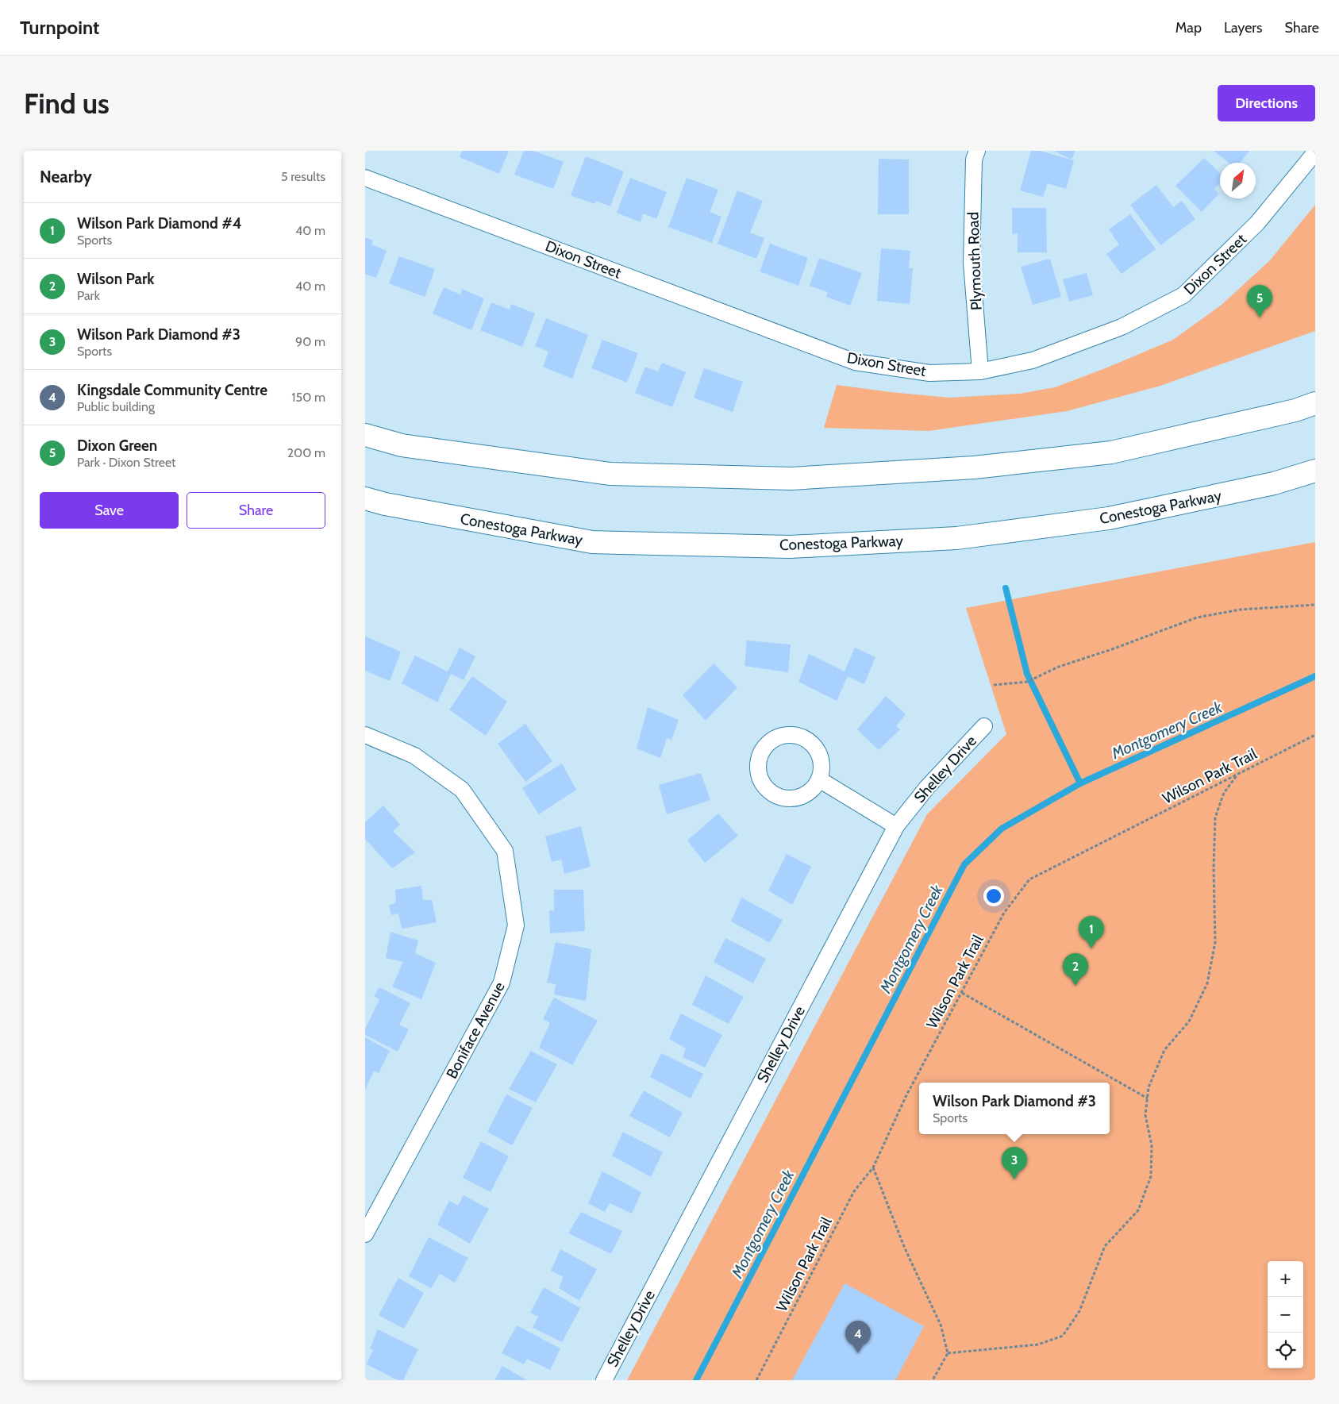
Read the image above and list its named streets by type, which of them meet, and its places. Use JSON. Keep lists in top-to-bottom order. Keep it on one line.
{"streets":{"highway":["Conestoga Parkway"],"street":["Dixon Street","Plymouth Road","Shelley Drive","Boniface Avenue"],"path":["Wilson Park Trail"]},"crossings":[["Dixon Street","Plymouth Road"]],"water":["Montgomery Creek"],"north":"top right","page":{"header":"Turnpoint","nav":["Map","Layers","Share"],"buttons":["Directions",["Save","Share"]],"title":"Find us","heading":["Nearby","5 results"],"list":[{"mark":"1","name":"Wilson Park Diamond #4","note":"Sports","value":"40 m"},{"mark":"2","name":"Wilson Park","note":"Park","value":"40 m"},{"mark":"3","name":"Wilson Park Diamond #3","note":"Sports","value":"90 m"},{"mark":"4","name":"Kingsdale Community Centre","note":"Public building","value":"150 m"},{"mark":"5","name":"Dixon Green","note":"Park · Dixon Street","value":"200 m"}],"pins":["5","1","2","3","4"],"popup":["Wilson Park Diamond #3","Sports"],"map_buttons":["+","−"]}}
